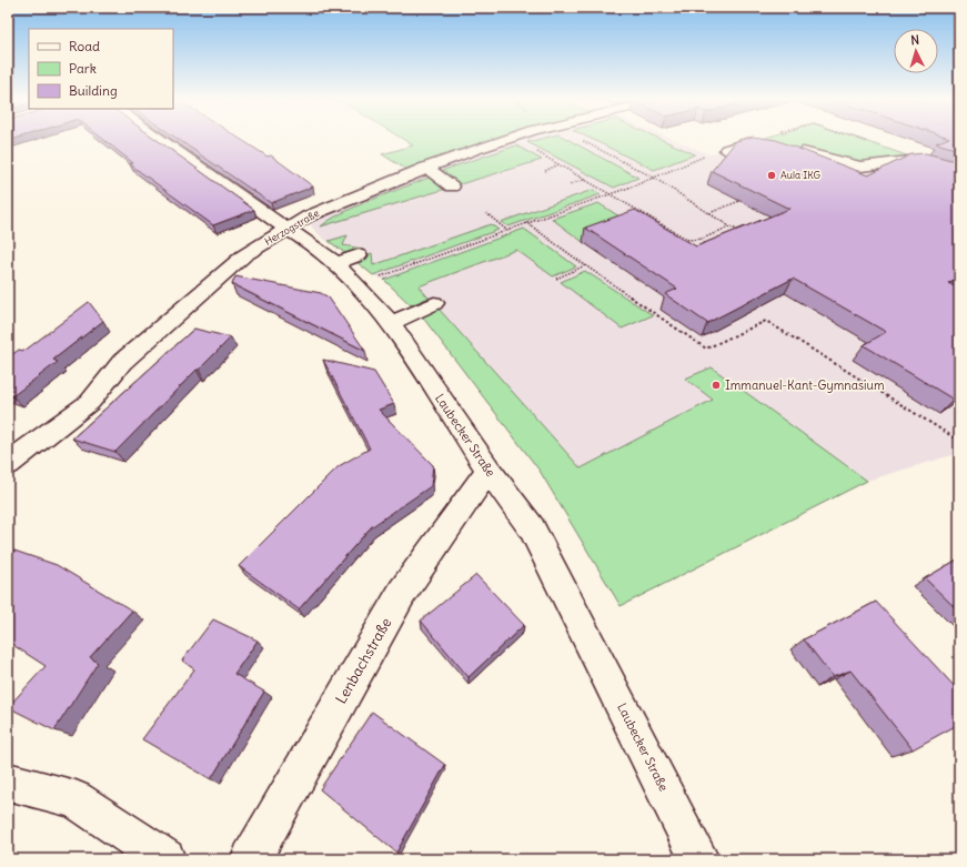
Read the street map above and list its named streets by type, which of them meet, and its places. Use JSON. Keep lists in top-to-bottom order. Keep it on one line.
{"streets":{"street":["Herzogstraße","Laubecker Straße","Lenbachstraße"]},"crossings":[["Herzogstraße","Laubecker Straße"],["Laubecker Straße","Lenbachstraße"]],"places":["Aula IKG","Immanuel-Kant-Gymnasium"],"legend":["Road","Park","Building"],"north":"top"}
